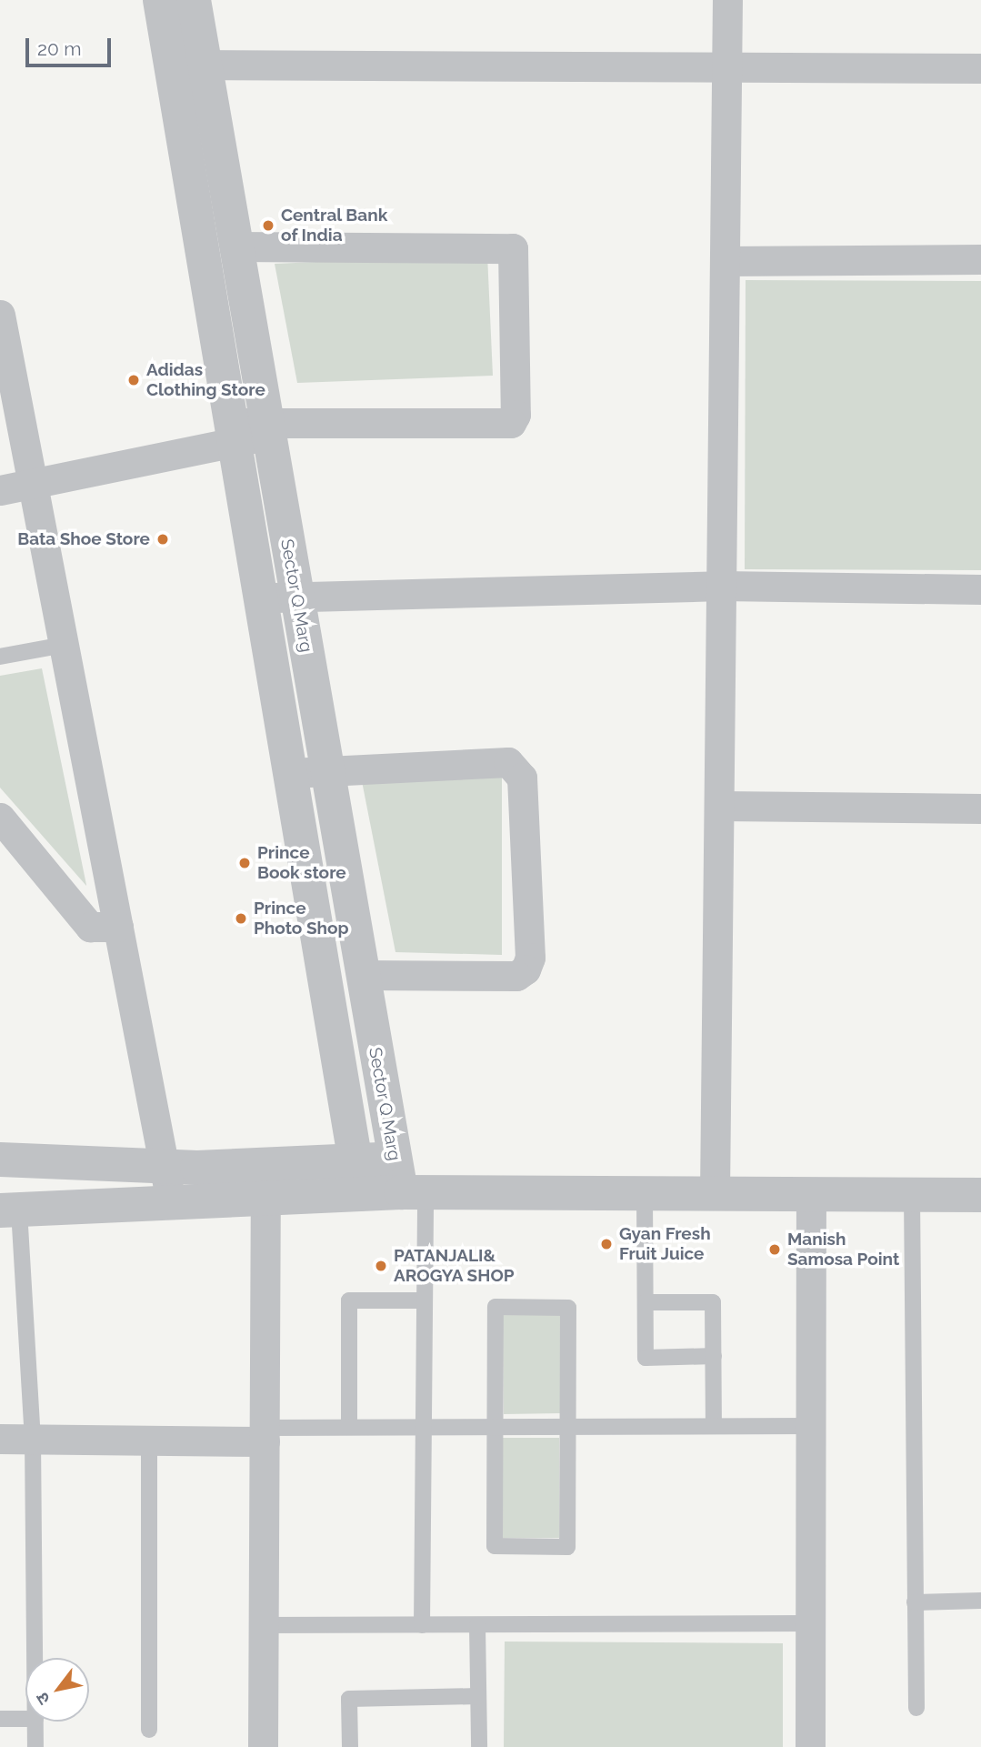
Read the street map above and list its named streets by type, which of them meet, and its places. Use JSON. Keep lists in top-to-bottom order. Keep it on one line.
{"streets":{"street":["Sector Q Marg"]},"places":["Central Bank of India","Adidas Clothing Store","Bata Shoe Store","Prince Book store","Prince Photo Shop","Gyan Fresh Fruit Juice","Manish Samosa Point","PATANJALI& AROGYA SHOP"],"scale_bar":"20 m","north":"bottom left"}
